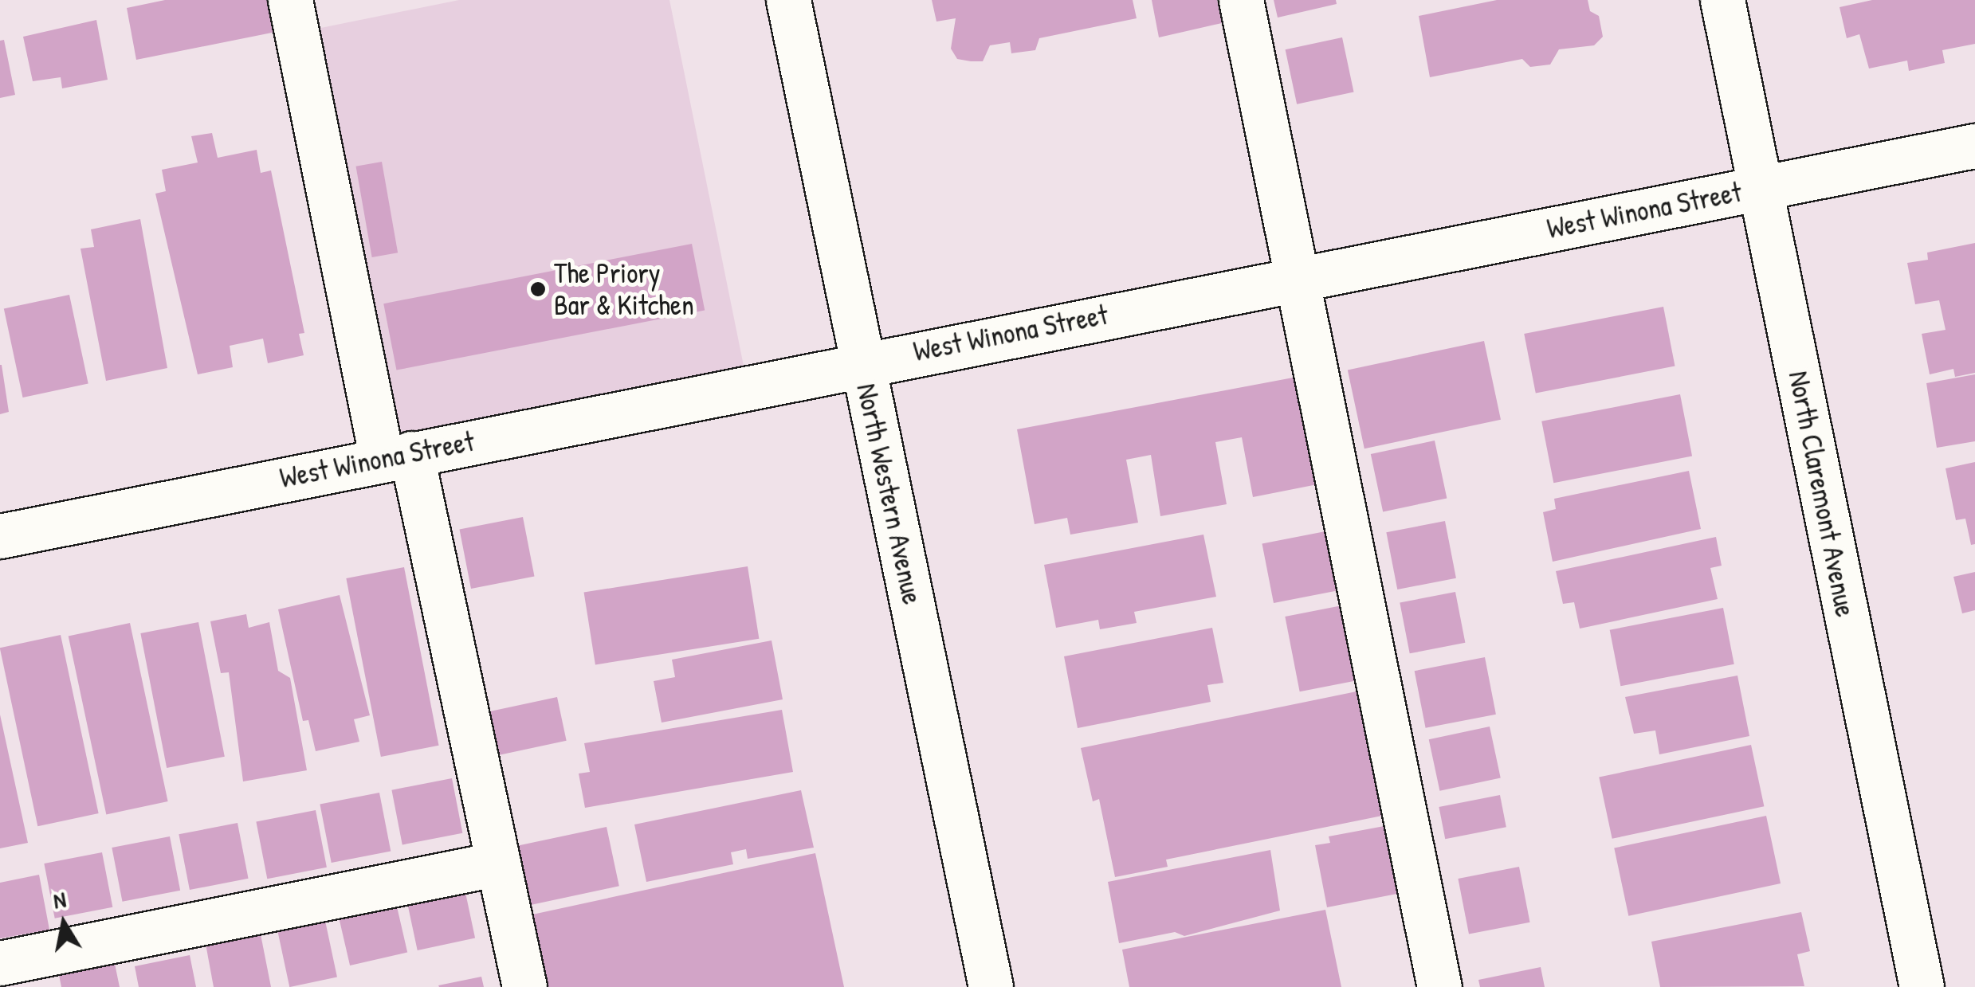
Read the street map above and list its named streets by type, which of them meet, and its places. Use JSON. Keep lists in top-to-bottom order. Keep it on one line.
{"streets":{"street":["West Winona Street","North Western Avenue","North Claremont Avenue"]},"crossings":[["West Winona Street","North Western Avenue"],["West Winona Street","North Claremont Avenue"]],"places":["The Priory Bar & Kitchen"],"north":"top"}
